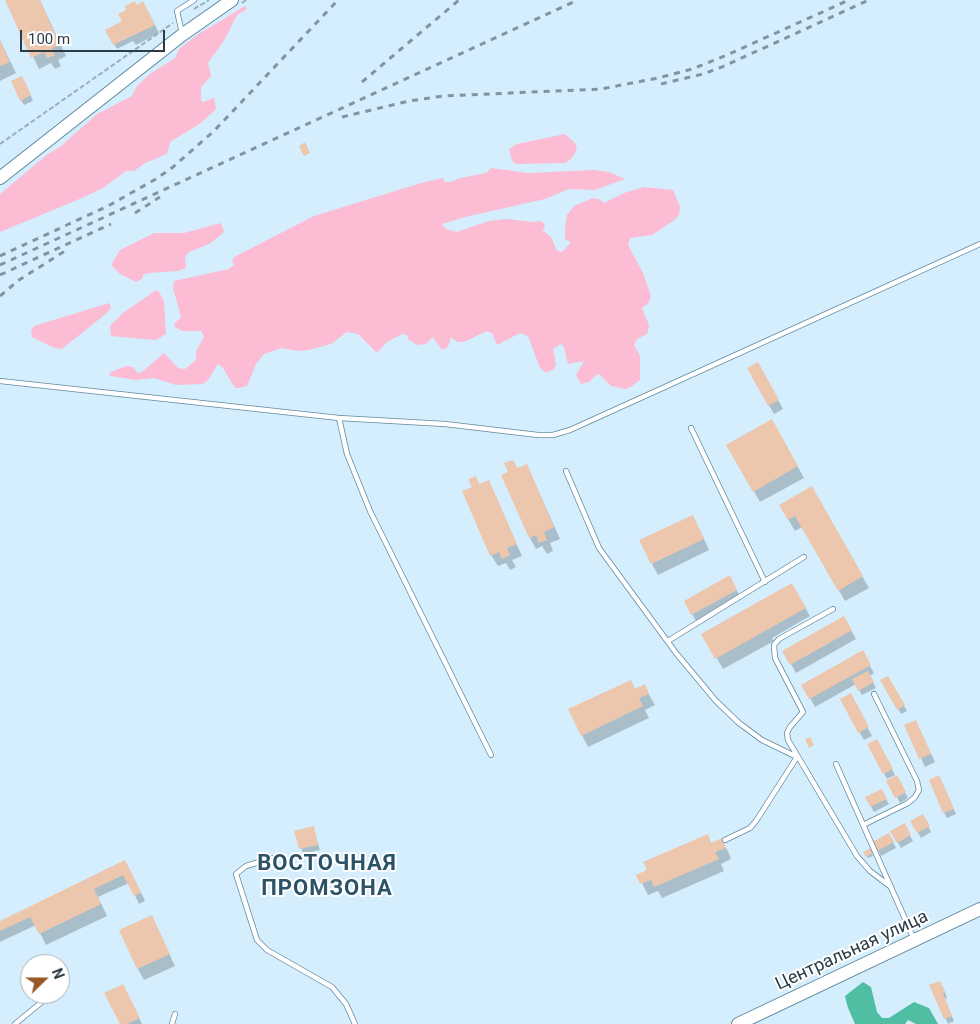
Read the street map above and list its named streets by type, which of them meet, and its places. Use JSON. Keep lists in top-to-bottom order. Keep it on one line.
{"streets":{"main road":["Центральная улица"]},"districts":["ВОСТОЧНАЯ ПРОМЗОНА"],"scale_bar":"100 m","north":"right"}
